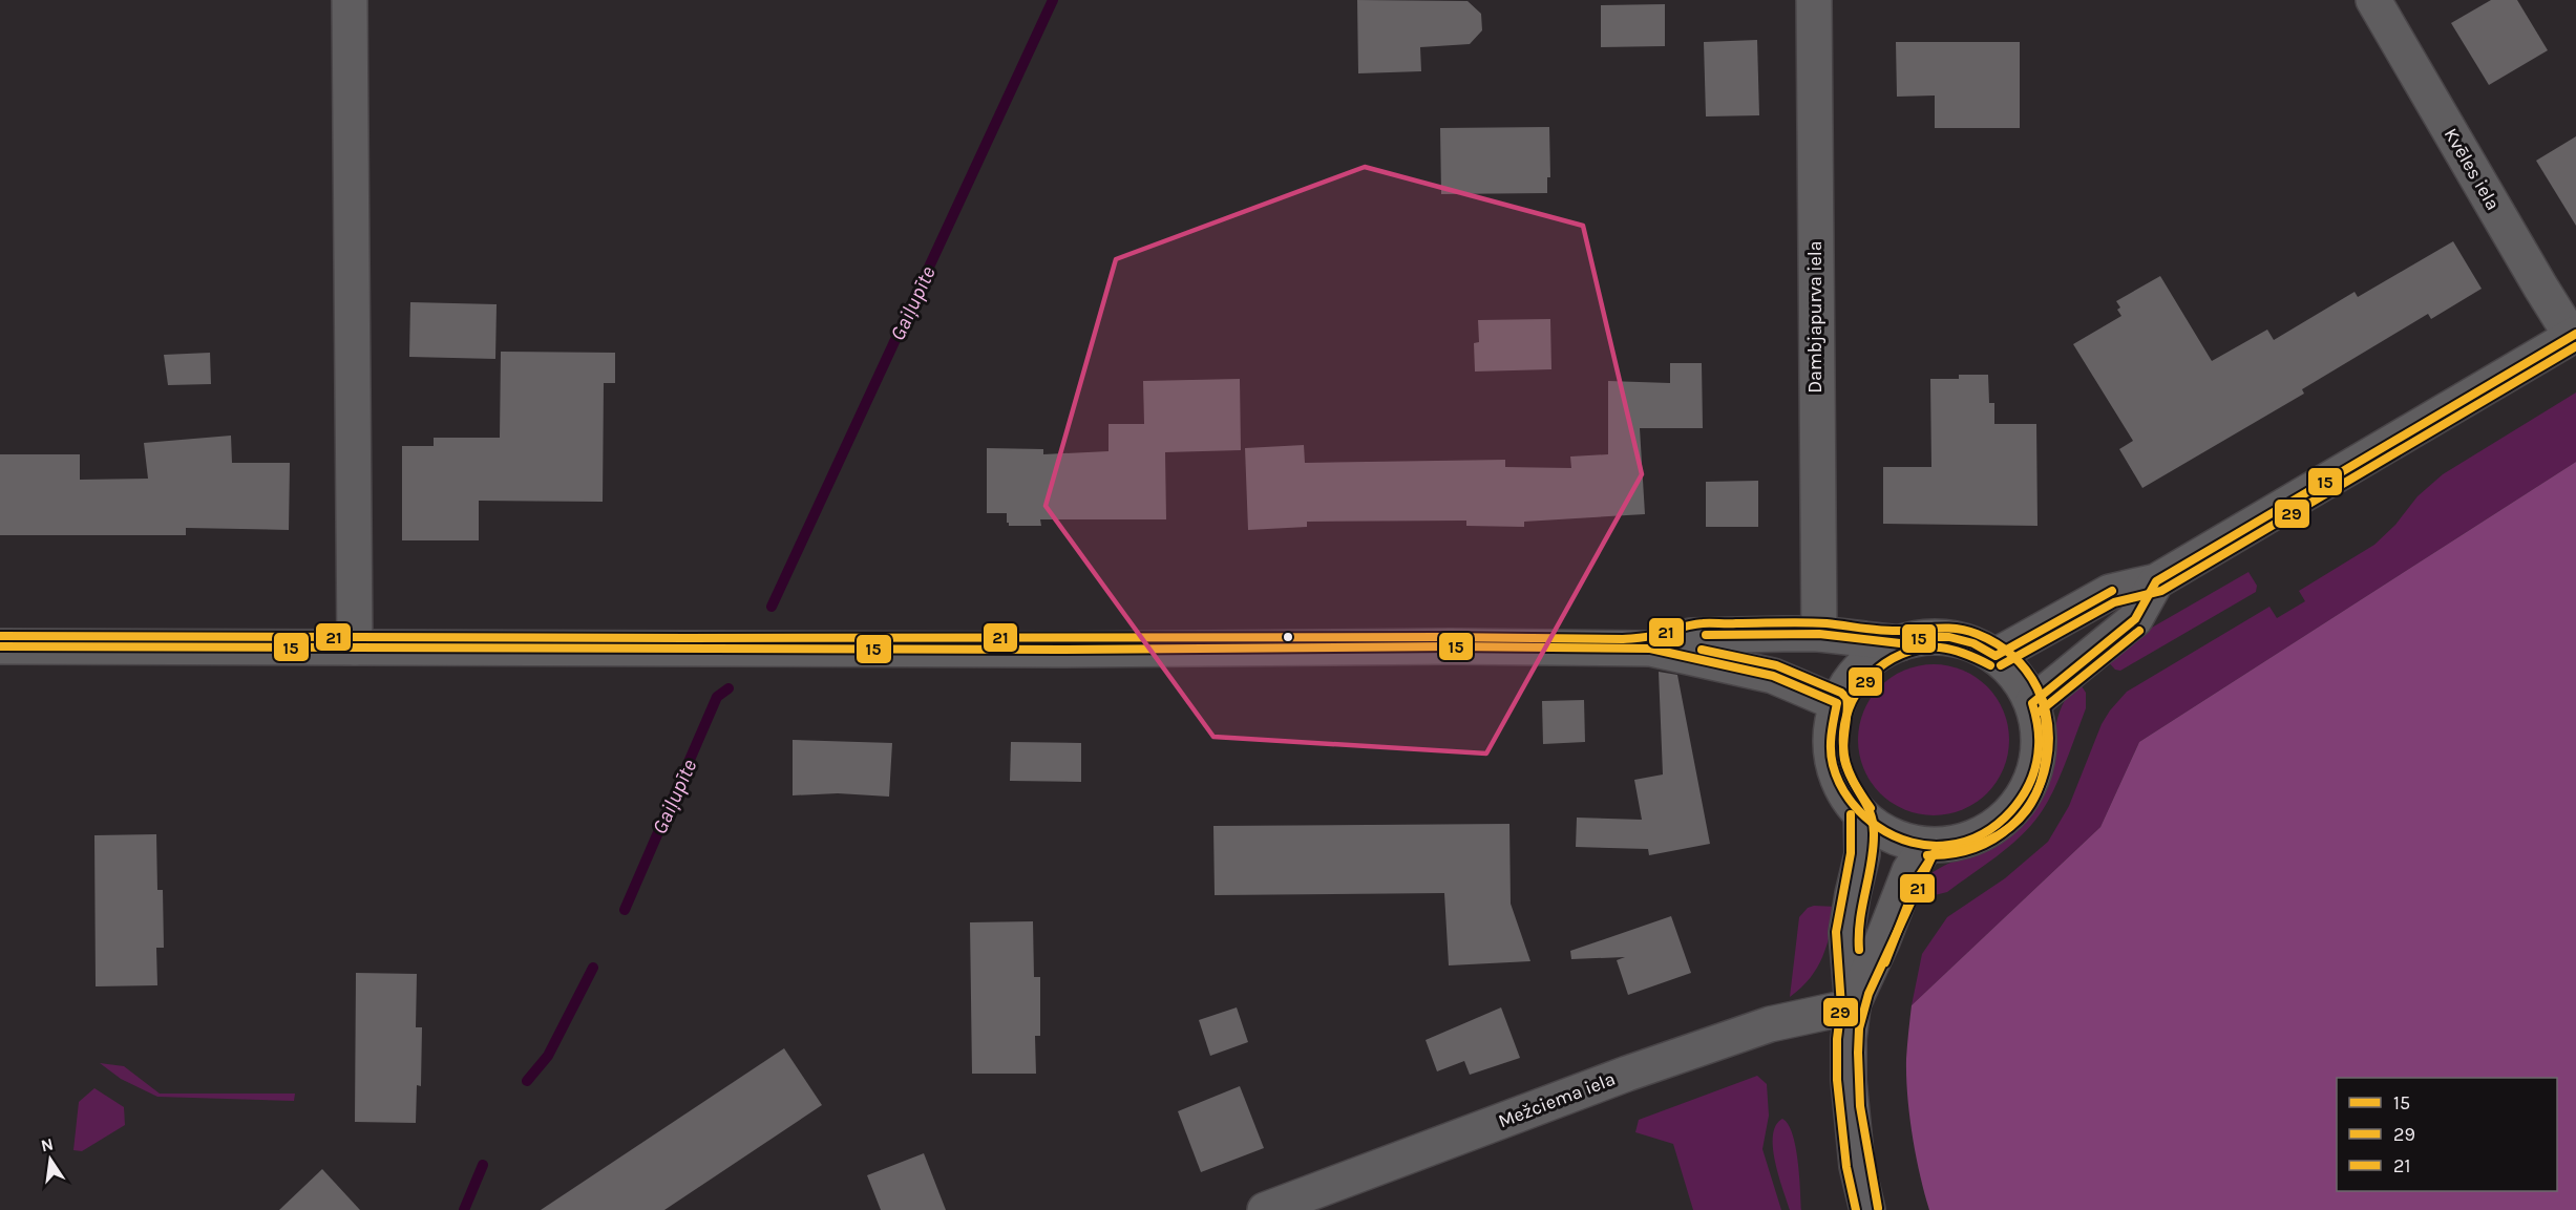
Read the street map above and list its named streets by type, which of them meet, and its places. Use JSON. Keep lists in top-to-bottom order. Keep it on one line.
{"streets":{"street":["Kvēles iela","Dambjapurva iela","Mežciema iela"]},"water":["Gaiļupīte"],"lines":["transit line 15","transit line 29","transit line 21"],"legend":["15","29","21"],"north":"top"}
